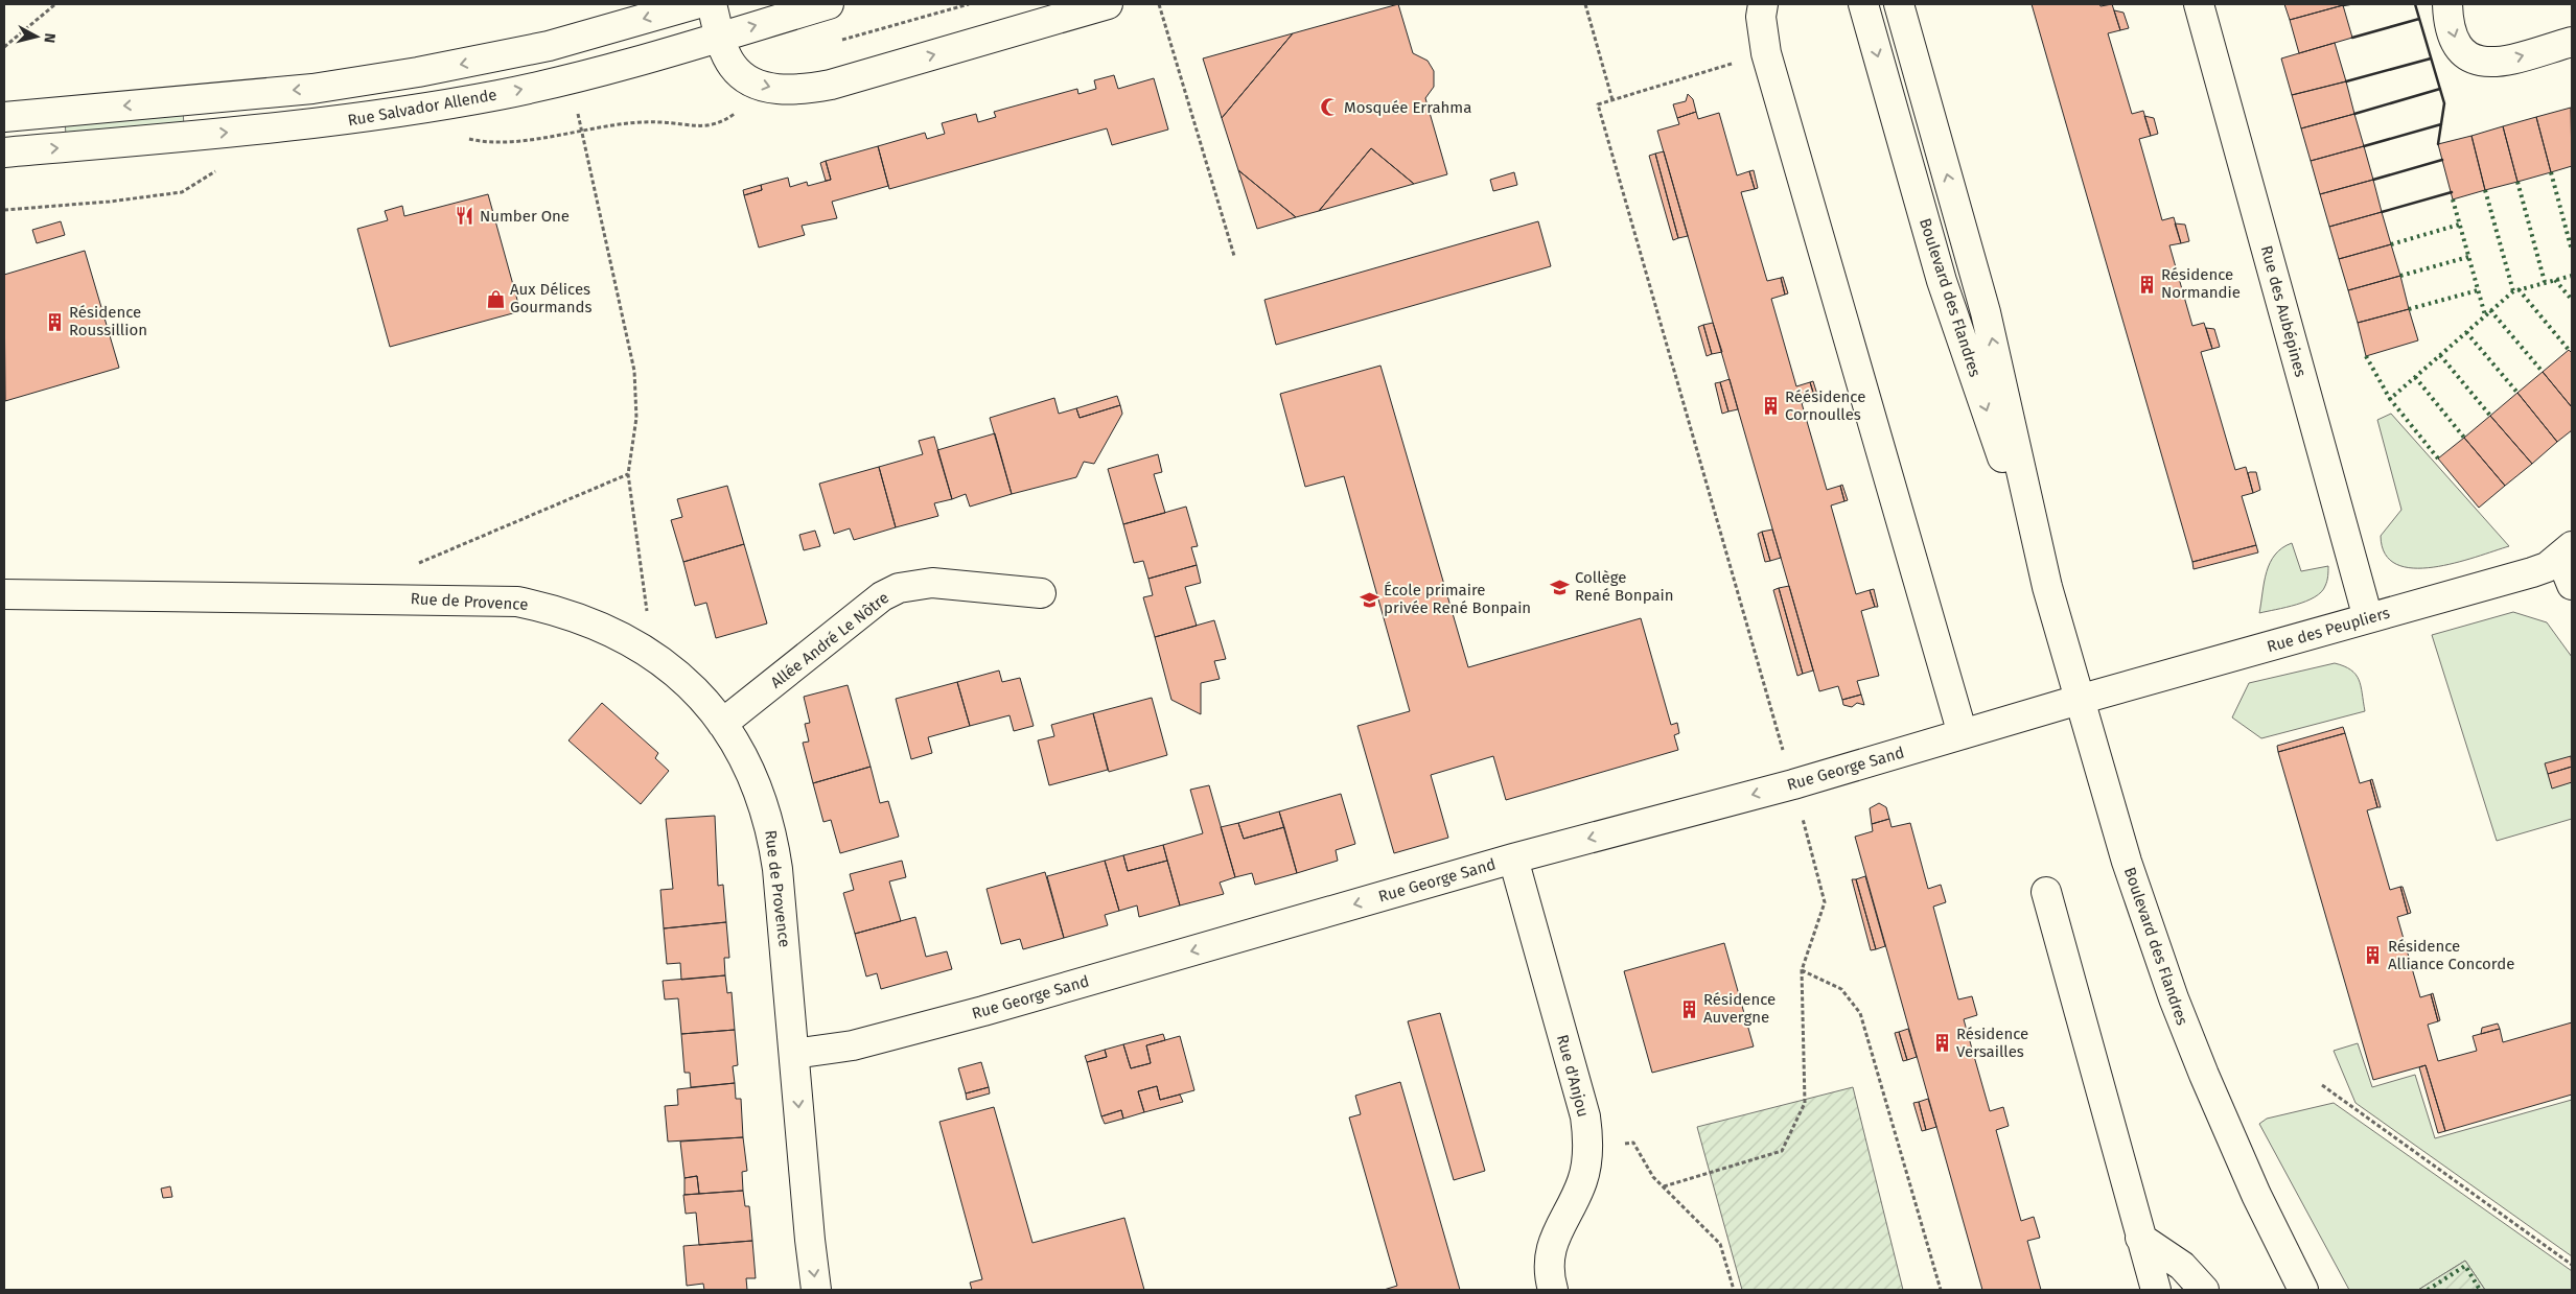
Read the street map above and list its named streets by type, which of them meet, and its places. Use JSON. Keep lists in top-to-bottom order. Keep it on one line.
{"streets":{"street":["Rue Salvador Allende","Boulevard des Flandres","Rue des Aubépines","Rue de Provence","Rue des Peupliers","Allée André Le Nôtre","Rue George Sand","Rue d'Anjou"]},"crossings":[["Boulevard des Flandres","Rue des Peupliers"],["Boulevard des Flandres","Rue George Sand"],["Rue des Aubépines","Rue des Peupliers"],["Rue de Provence","Allée André Le Nôtre"],["Rue de Provence","Rue George Sand"],["Rue des Peupliers","Rue George Sand"],["Rue George Sand","Rue d'Anjou"]],"one_way":["Rue George Sand"],"places":{"mosque":["Mosquée Errahma"],"restaurant":["Number One"],"building":["Résidence Normandie","Résidence Roussillion","Réésidence Cornoulles","Résidence Alliance Concorde","Résidence Auvergne","Résidence Versailles"],"shop":["Aux Délices Gourmands"],"school or university":["Collège René Bonpain","École primaire privée René Bonpain"]},"north":"right"}
